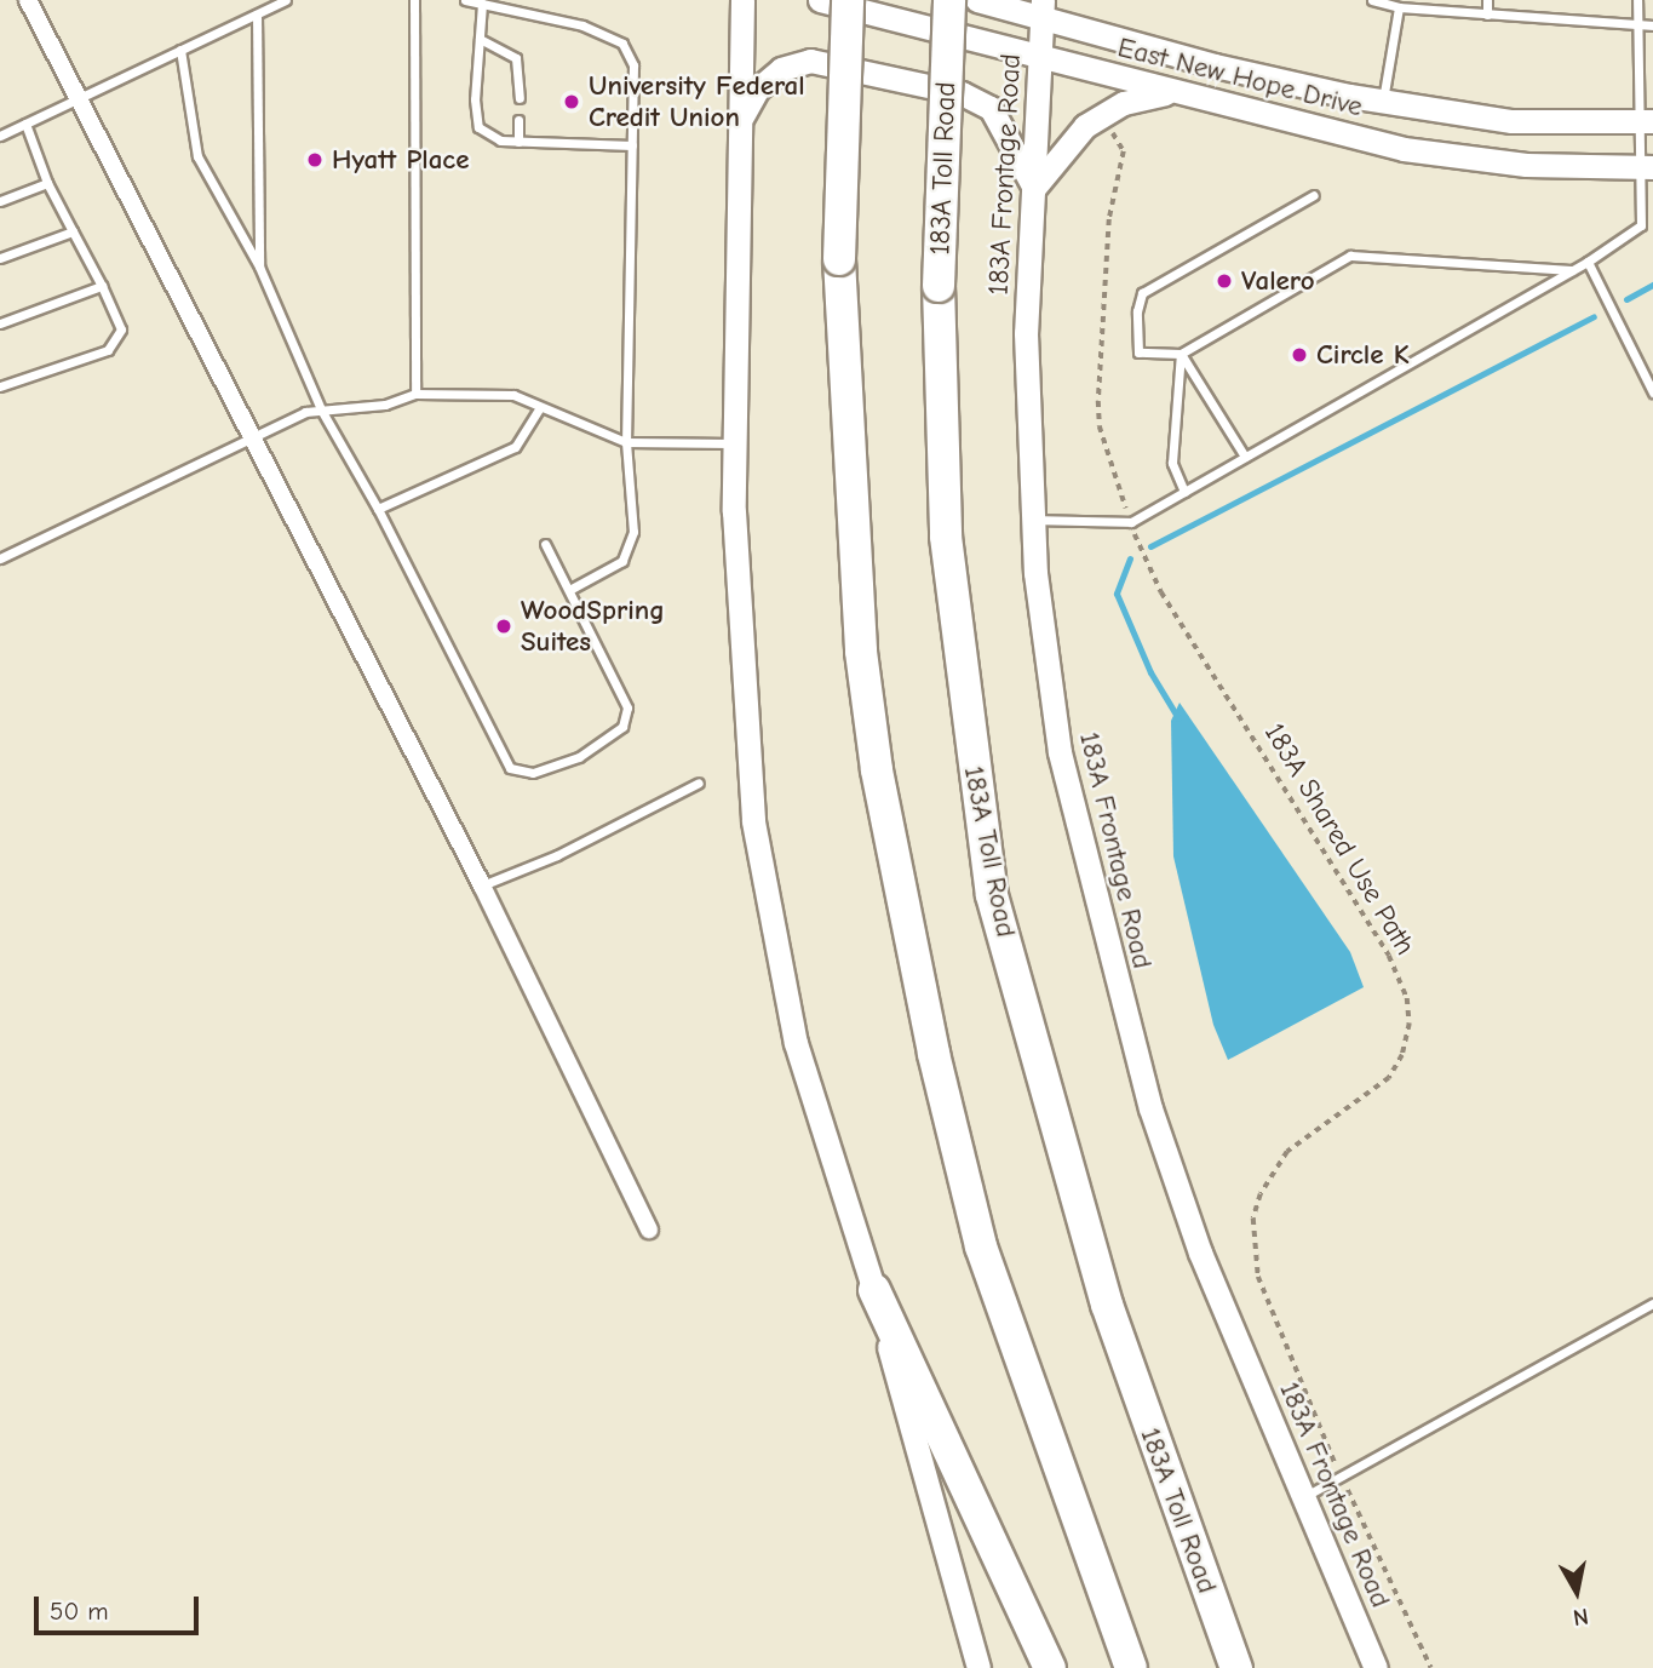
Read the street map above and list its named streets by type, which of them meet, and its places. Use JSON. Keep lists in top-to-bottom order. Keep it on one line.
{"streets":{"highway":["183A Toll Road"],"main road":["East New Hope Drive","183A Frontage Road"],"path":["183A Shared Use Path"]},"crossings":[["East New Hope Drive","183A Frontage Road"]],"places":["University Federal Credit Union","Hyatt Place","Valero","Circle K","WoodSpring Suites"],"scale_bar":"50 m","north":"bottom"}
